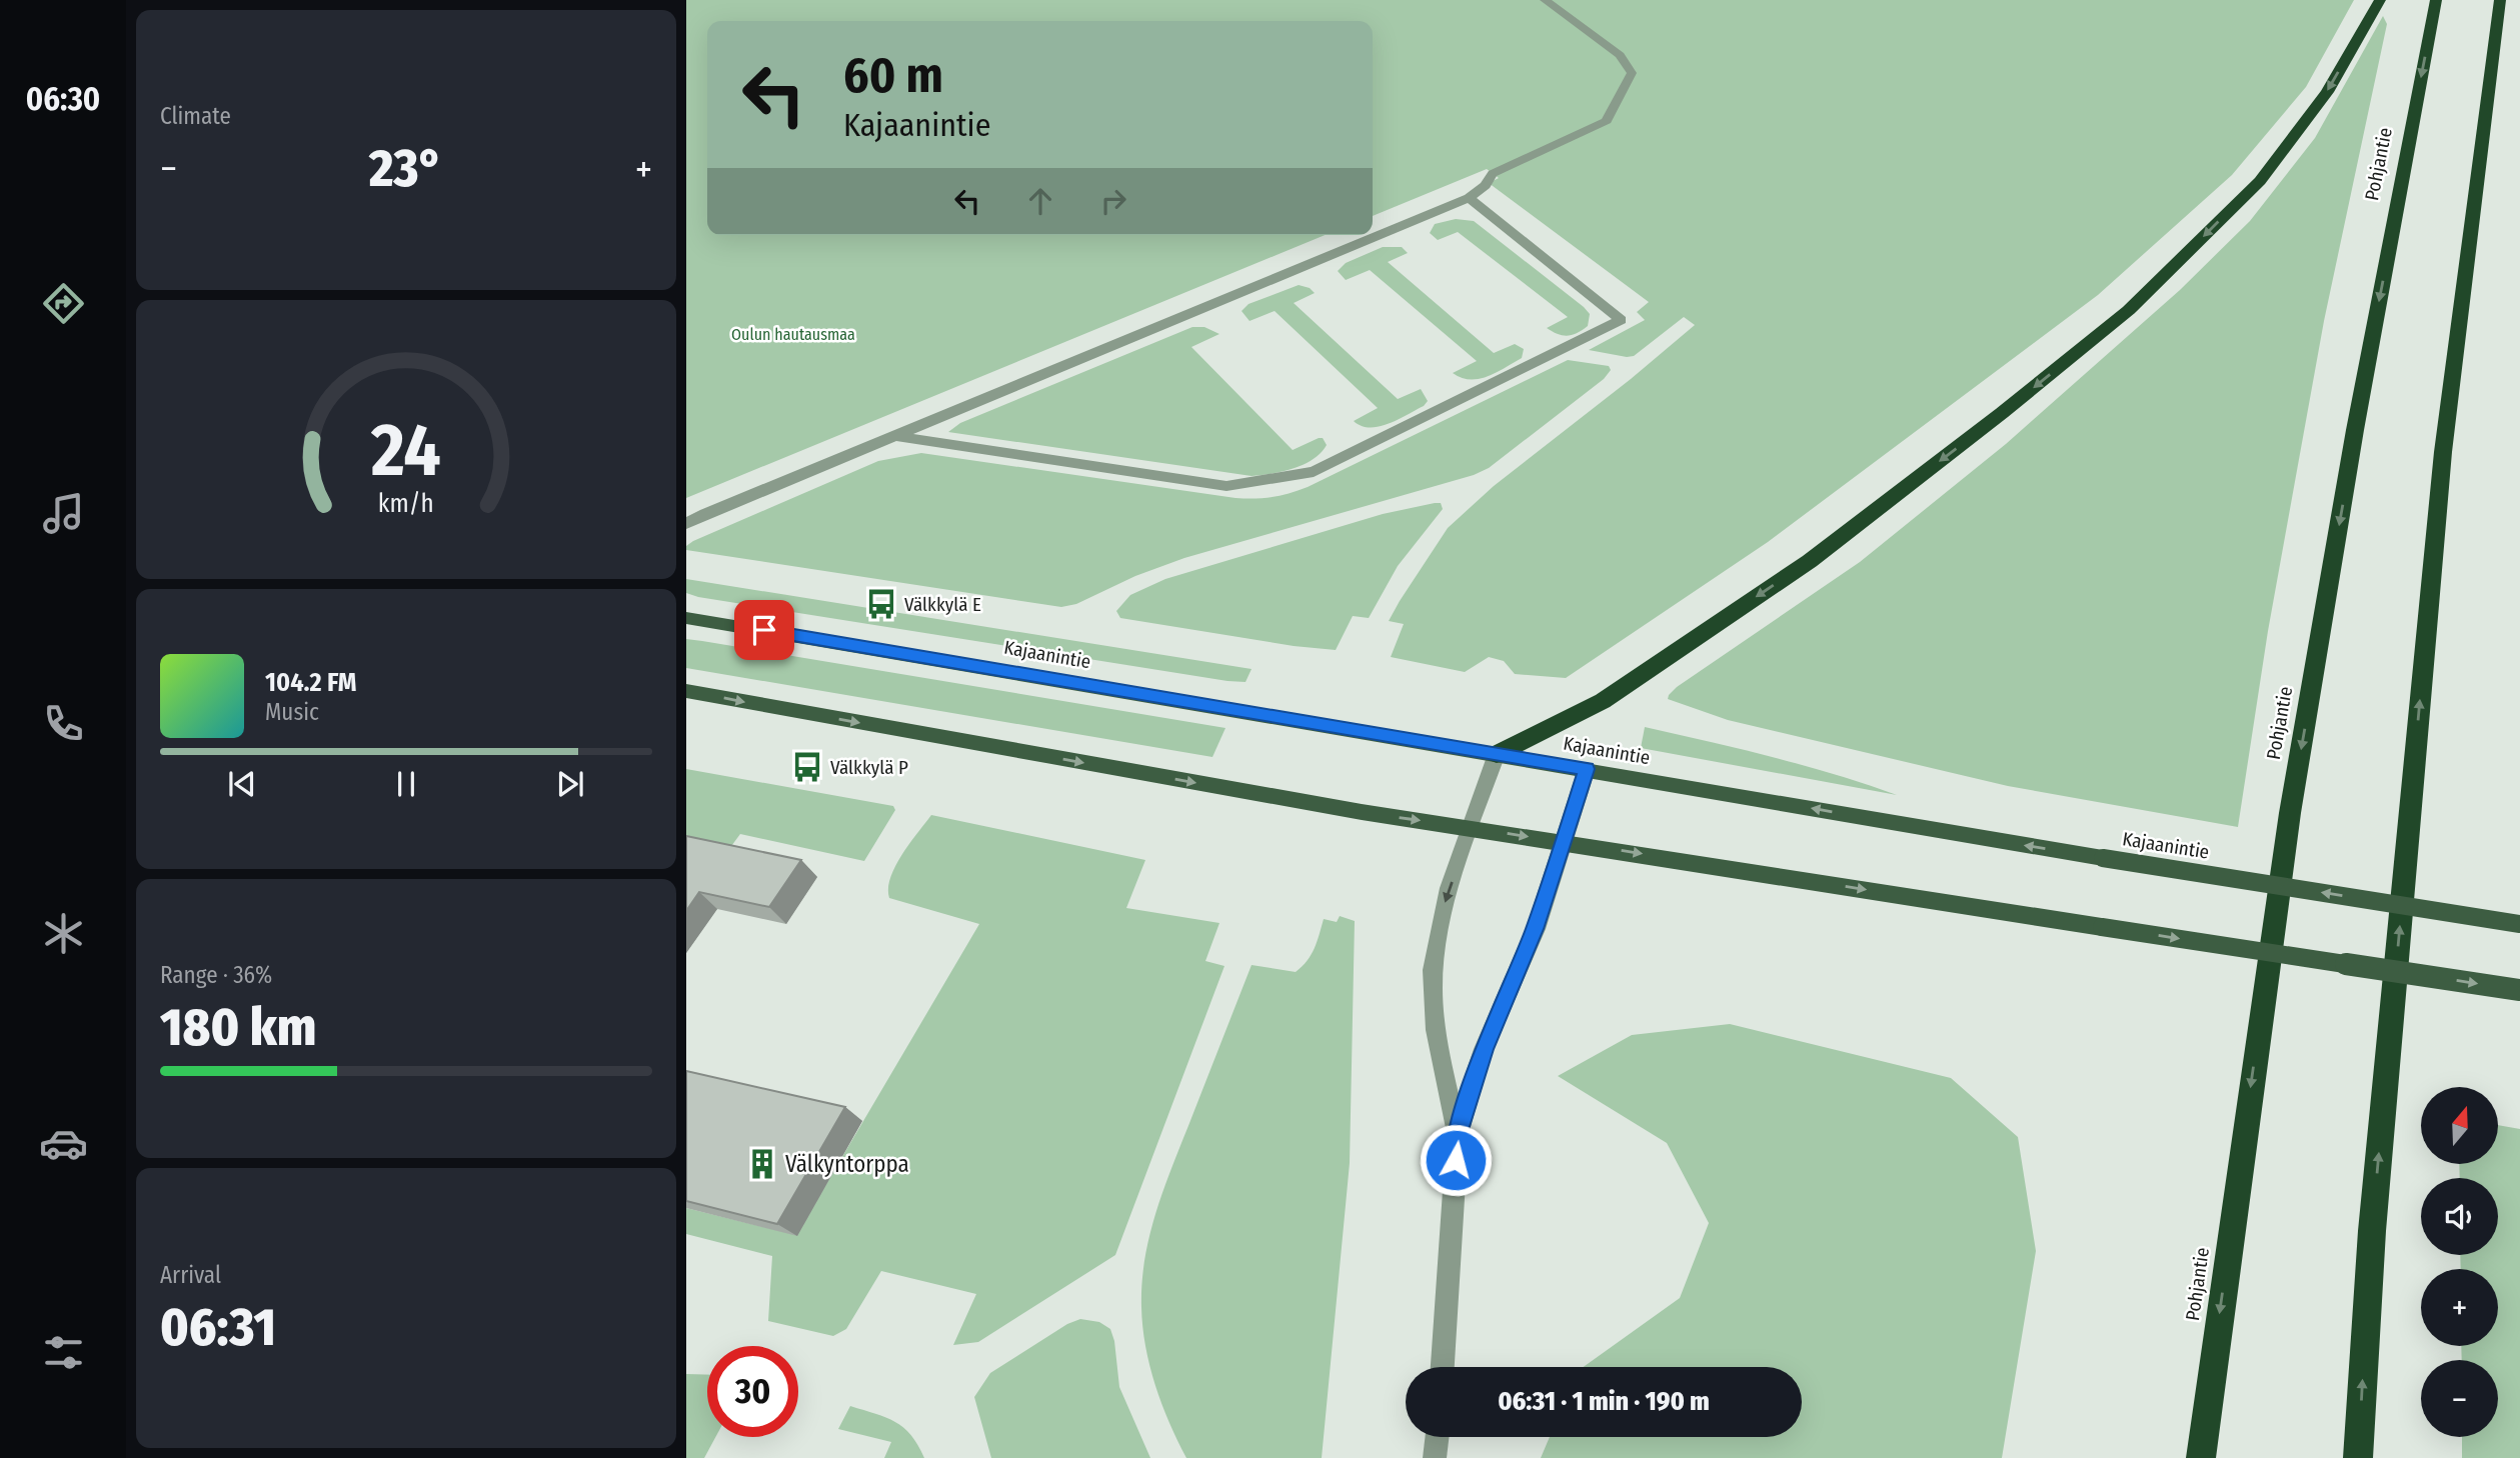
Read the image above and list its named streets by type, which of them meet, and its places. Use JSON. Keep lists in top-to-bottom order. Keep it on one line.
{"streets":{"highway":["Pohjantie"],"main road":["Kajaanintie"]},"parks":["Oulun hautausmaa"],"places":{"bus stop":["Välkkylä E","Välkkylä P"],"building":["Välkyntorppa"]},"north":"top","page":{"tabs":"06:30","tile":["Climate",["Range · 36%","180 km"],["Arrival","06:31"]],"turn":["60 m","Kajaanintie"],"heat":["−","23°","+"],"song":["104.2 FM","Music"],"map_buttons":["+","−"],"limit":"30","trip":"06:31 · 1 min · 190 m","gauge":["24","km/h"]}}
